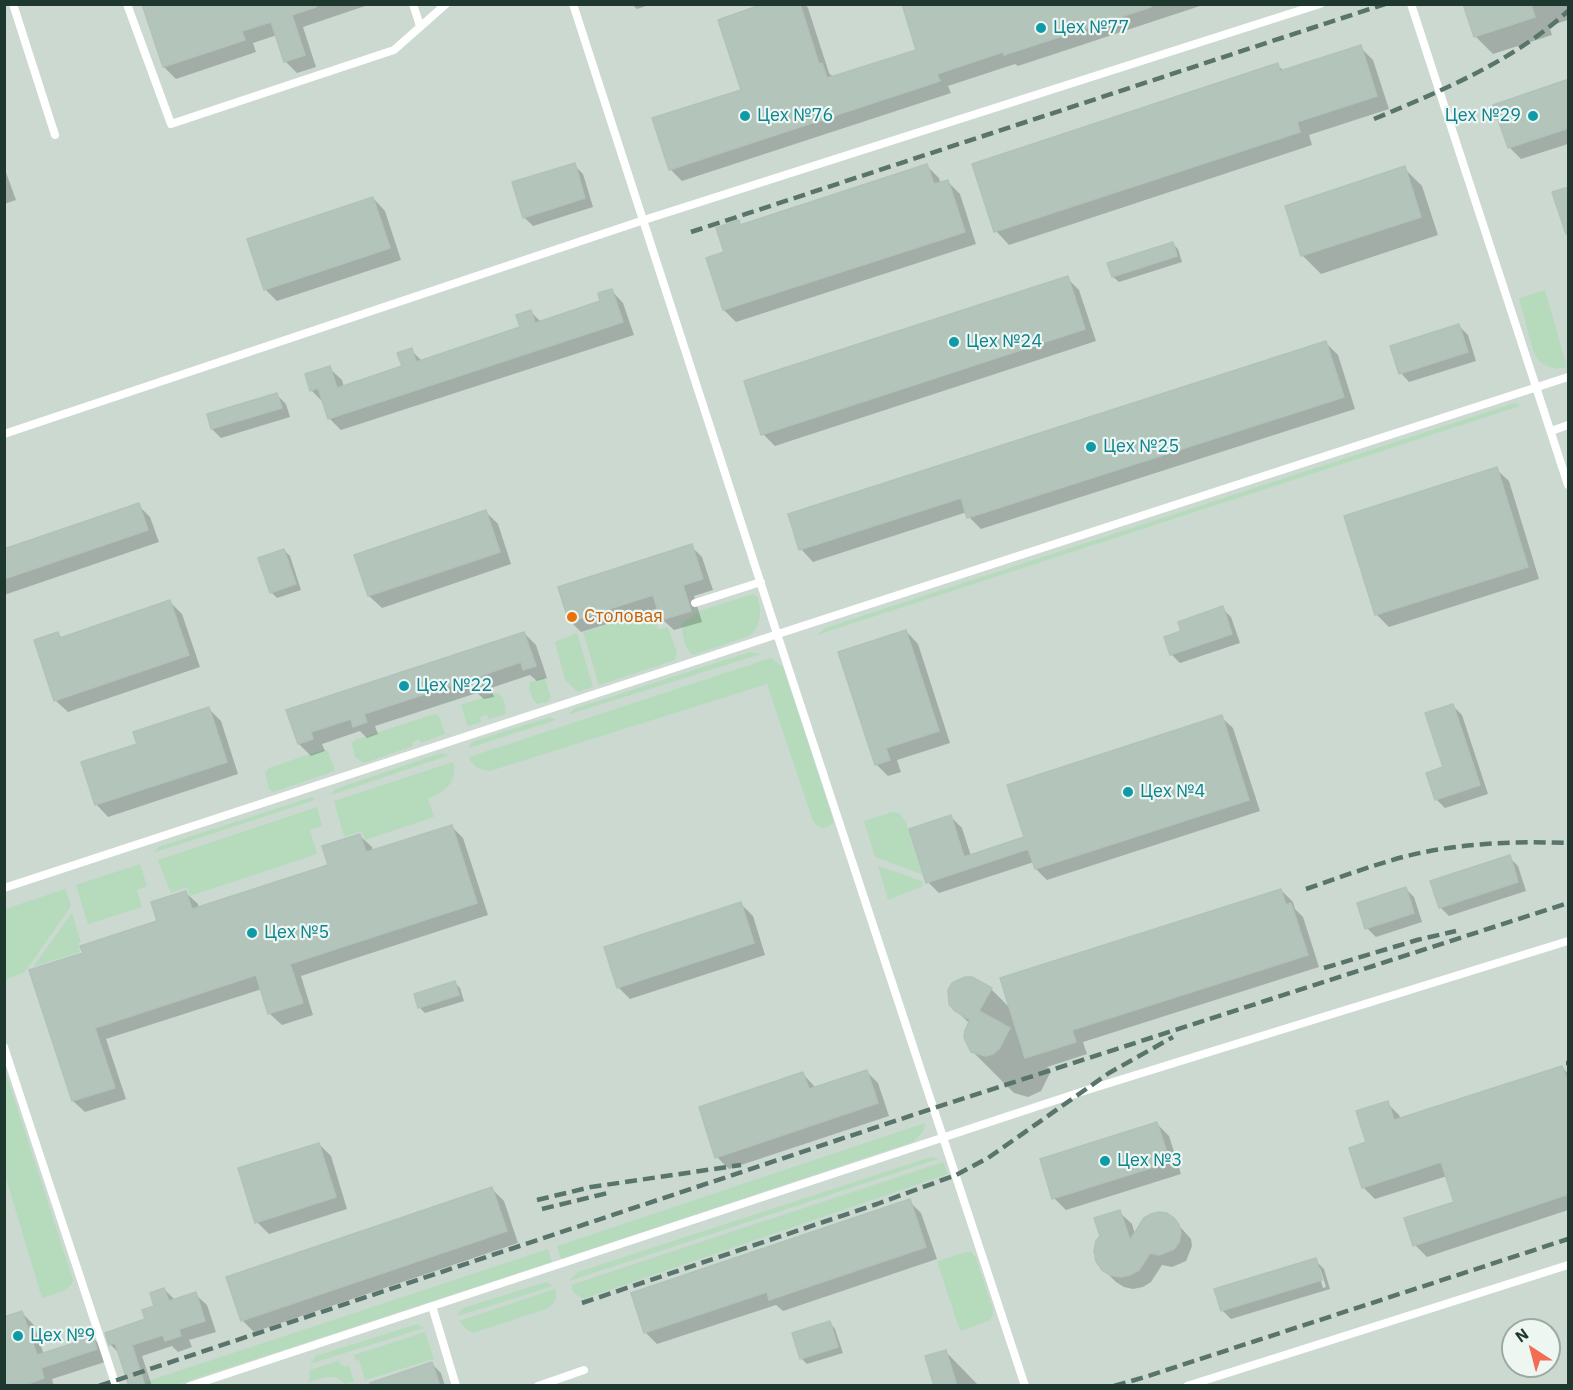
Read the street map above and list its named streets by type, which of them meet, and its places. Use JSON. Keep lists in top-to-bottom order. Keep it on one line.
{"places":["Цех №77","Цех №76","Цех №29","Цех №24","Цех №25","Столовая","Цех №22","Цех №4","Цех №5","Цех №3","Цех №9"],"north":"top left"}
